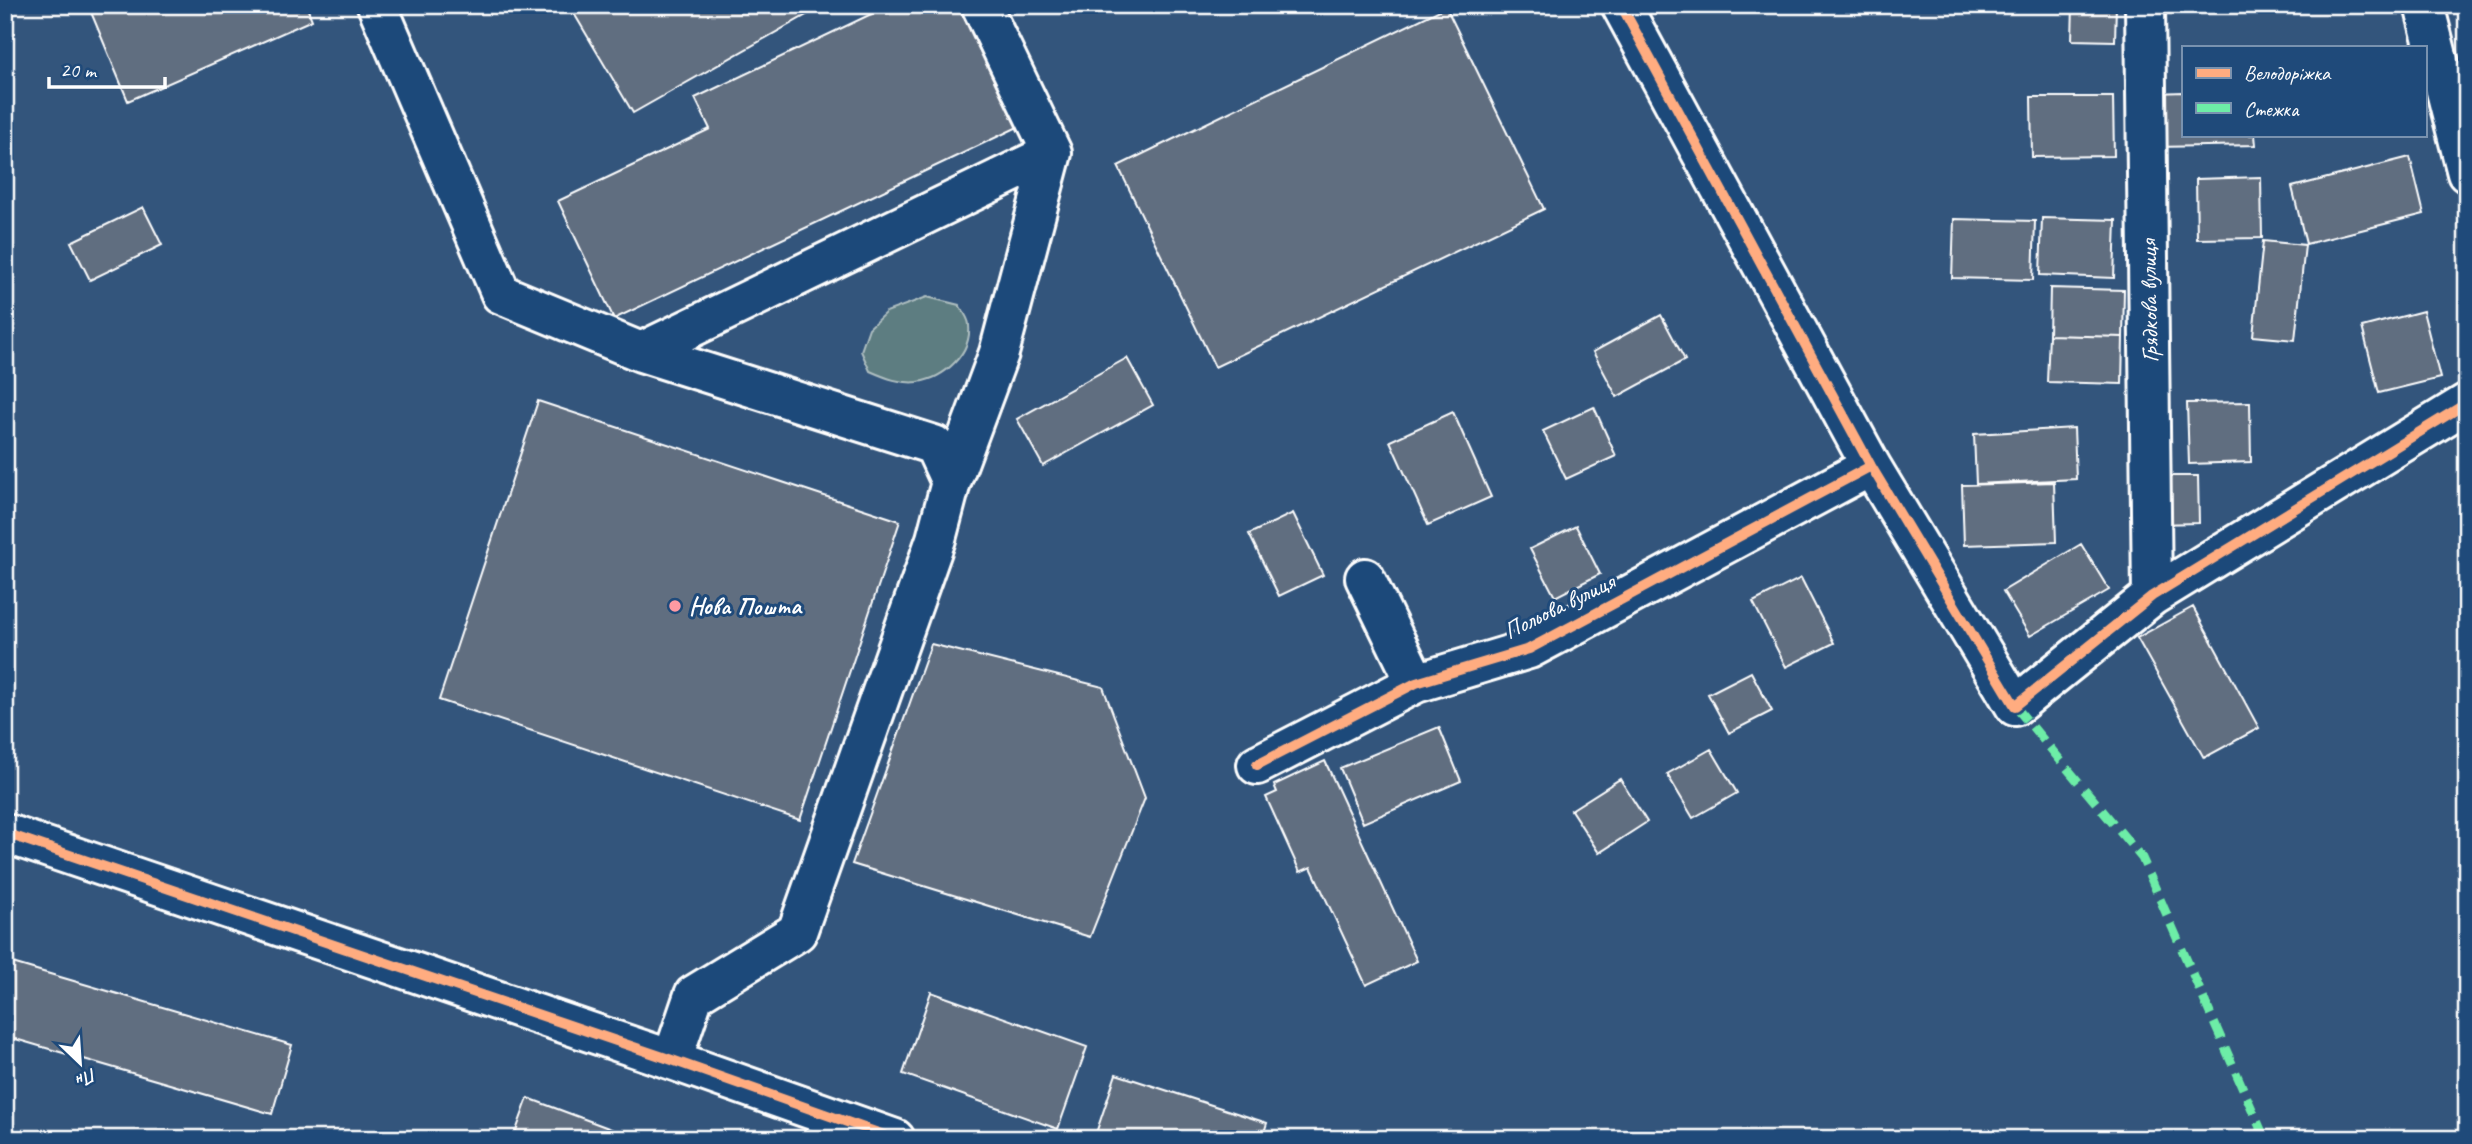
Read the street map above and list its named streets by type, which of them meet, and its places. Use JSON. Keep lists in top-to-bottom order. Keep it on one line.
{"streets":{"street":["Грядкова вулиця","Польова вулиця"]},"places":["Нова Пошта"],"legend":["Велодоріжка","Стежка"],"scale_bar":"20 m","north":"bottom right"}
